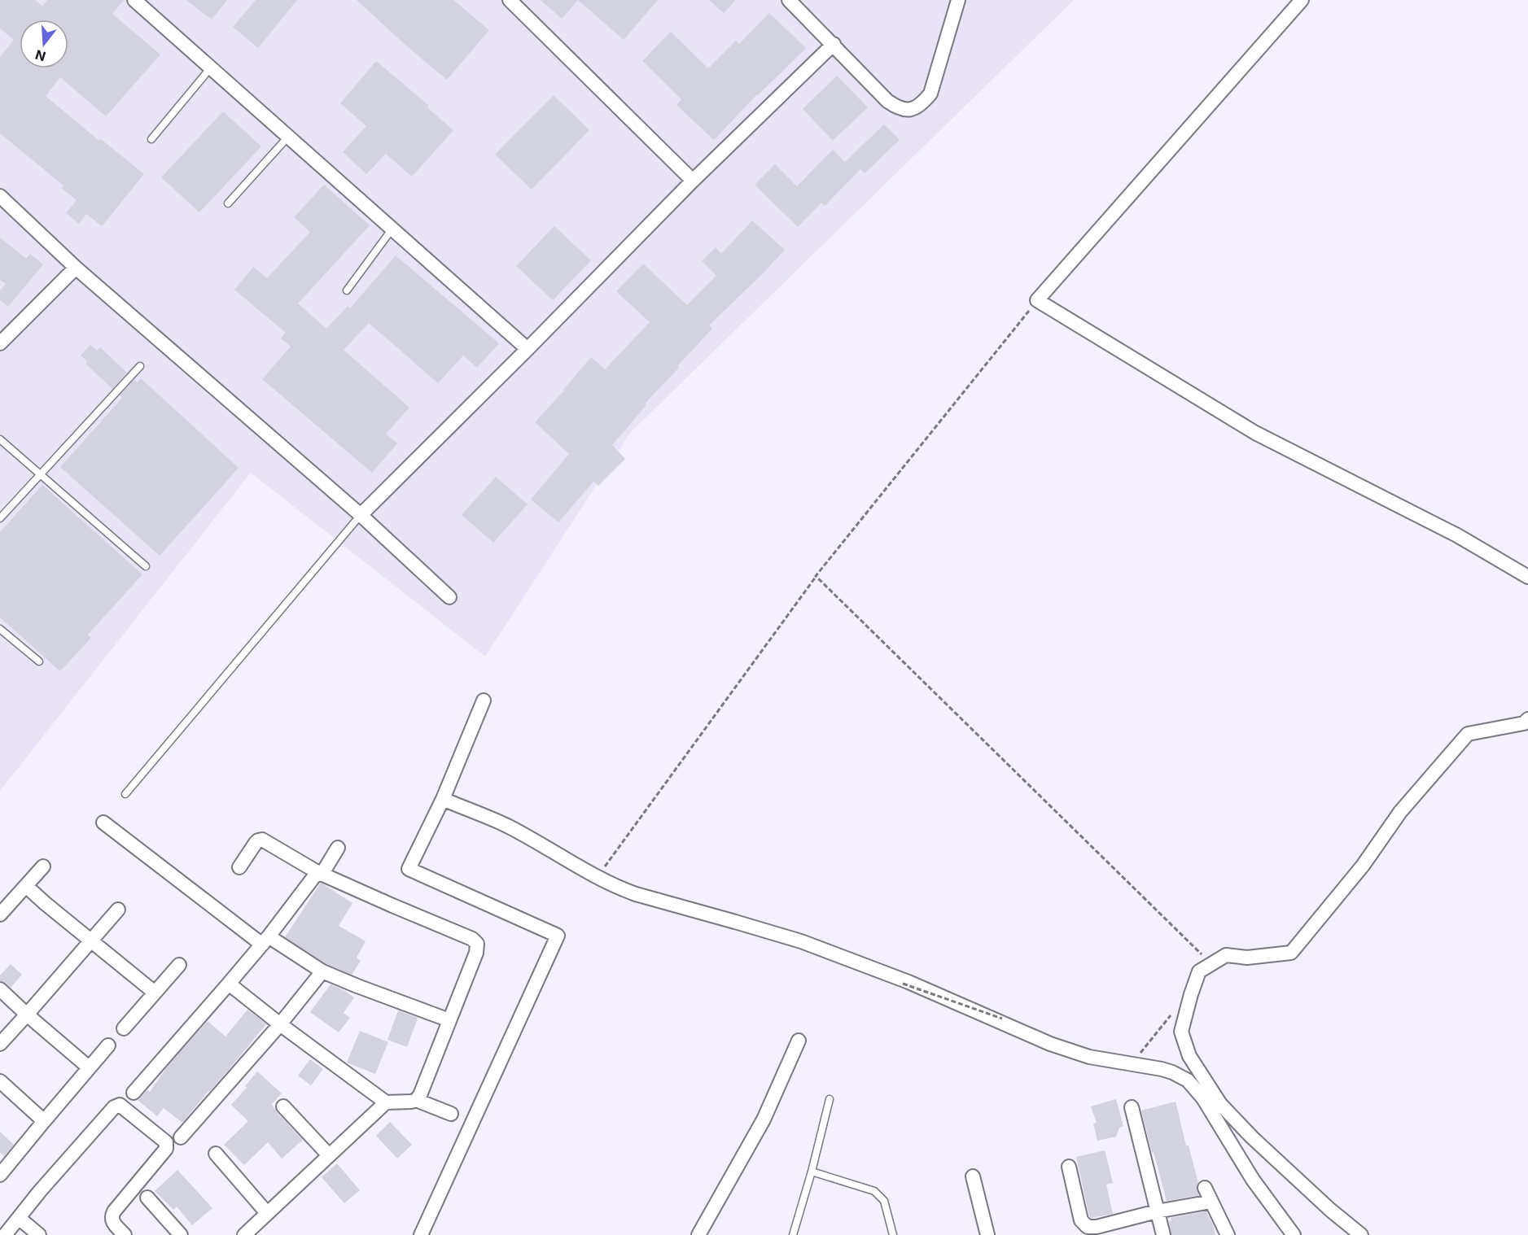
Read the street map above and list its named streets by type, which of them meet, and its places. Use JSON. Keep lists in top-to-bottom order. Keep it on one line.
{"north":"bottom"}
